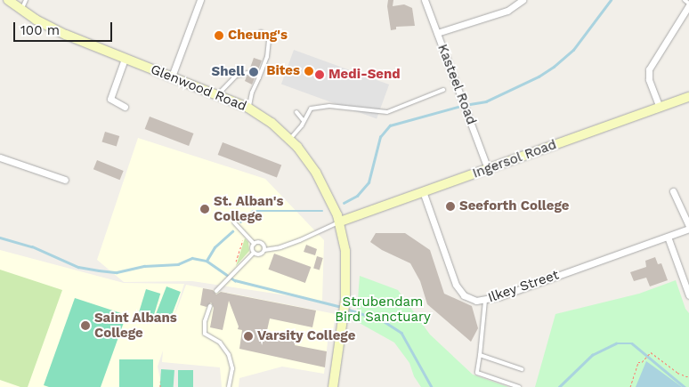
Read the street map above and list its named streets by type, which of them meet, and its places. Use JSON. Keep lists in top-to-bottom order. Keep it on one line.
{"streets":{"street":["Kasteel Road","Glenwood Road","Ingersol Road","Ilkey Street"]},"crossings":[["Kasteel Road","Ingersol Road"],["Glenwood Road","Ingersol Road"],["Ingersol Road","Ilkey Street"]],"parks":["Strubendam Bird Sanctuary"],"places":["Cheung's","Bites","Shell","Medi-Send","Seeforth College","St. Alban's College","Saint Albans College","Varsity College"],"scale_bar":"100 m"}
